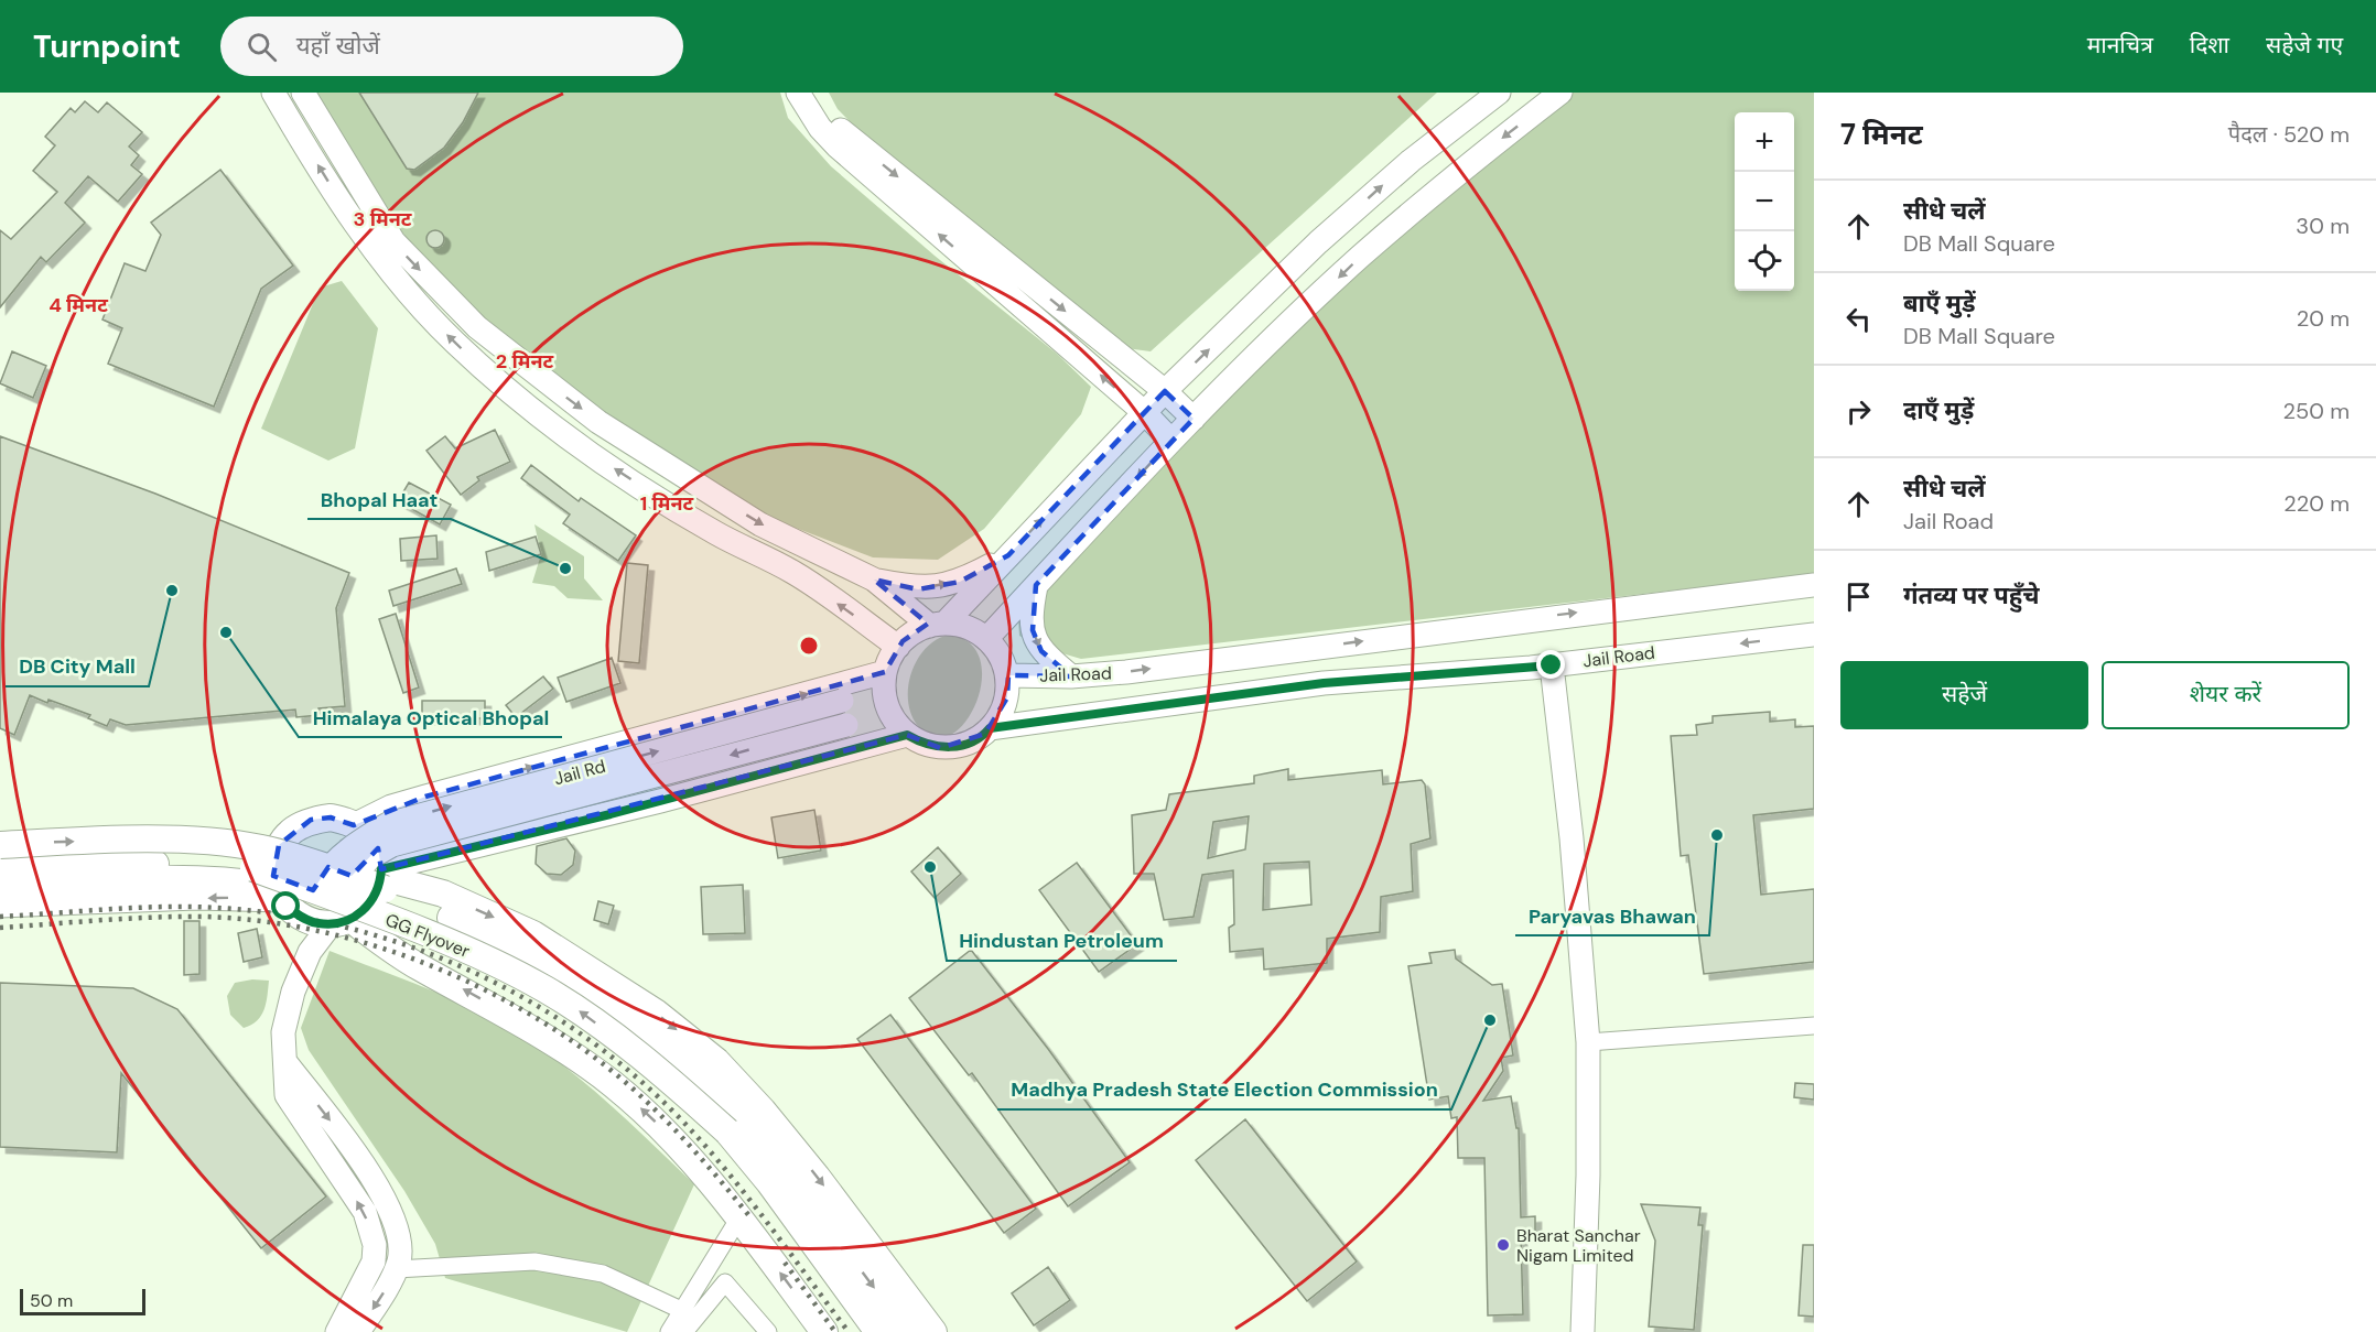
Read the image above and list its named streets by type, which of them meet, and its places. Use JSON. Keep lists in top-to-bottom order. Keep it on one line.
{"streets":{"main road":["Jail Road","Jail Rd","GG Flyover"]},"crossings":[["Jail Rd","GG Flyover"]],"places":["Bhopal Haat","DB City Mall","Himalaya Optical Bhopal","Paryavas Bhawan","Hindustan Petroleum","Madhya Pradesh State Election Commission","Bharat Sanchar Nigam Limited"],"scale_bar":"50 m","page":{"header":"Turnpoint","search":"यहाँ खोजें","nav":["मानचित्र","दिशा","सहेजे गए"],"heading":["7 मिनट","पैदल · 520 m"],"map_buttons":["+","−"],"list":[["सीधे चलें","DB Mall Square","30 m"],["बाएँ मुड़ें","DB Mall Square","20 m"],["दाएँ मुड़ें","250 m"],["सीधे चलें","Jail Road","220 m"],"गंतव्य पर पहुँचे"],"buttons":["सहेजें","शेयर करें"],"scale":"50 m"},"rings":["3 मिनट","4 मिनट","2 मिनट","1 मिनट"]}
